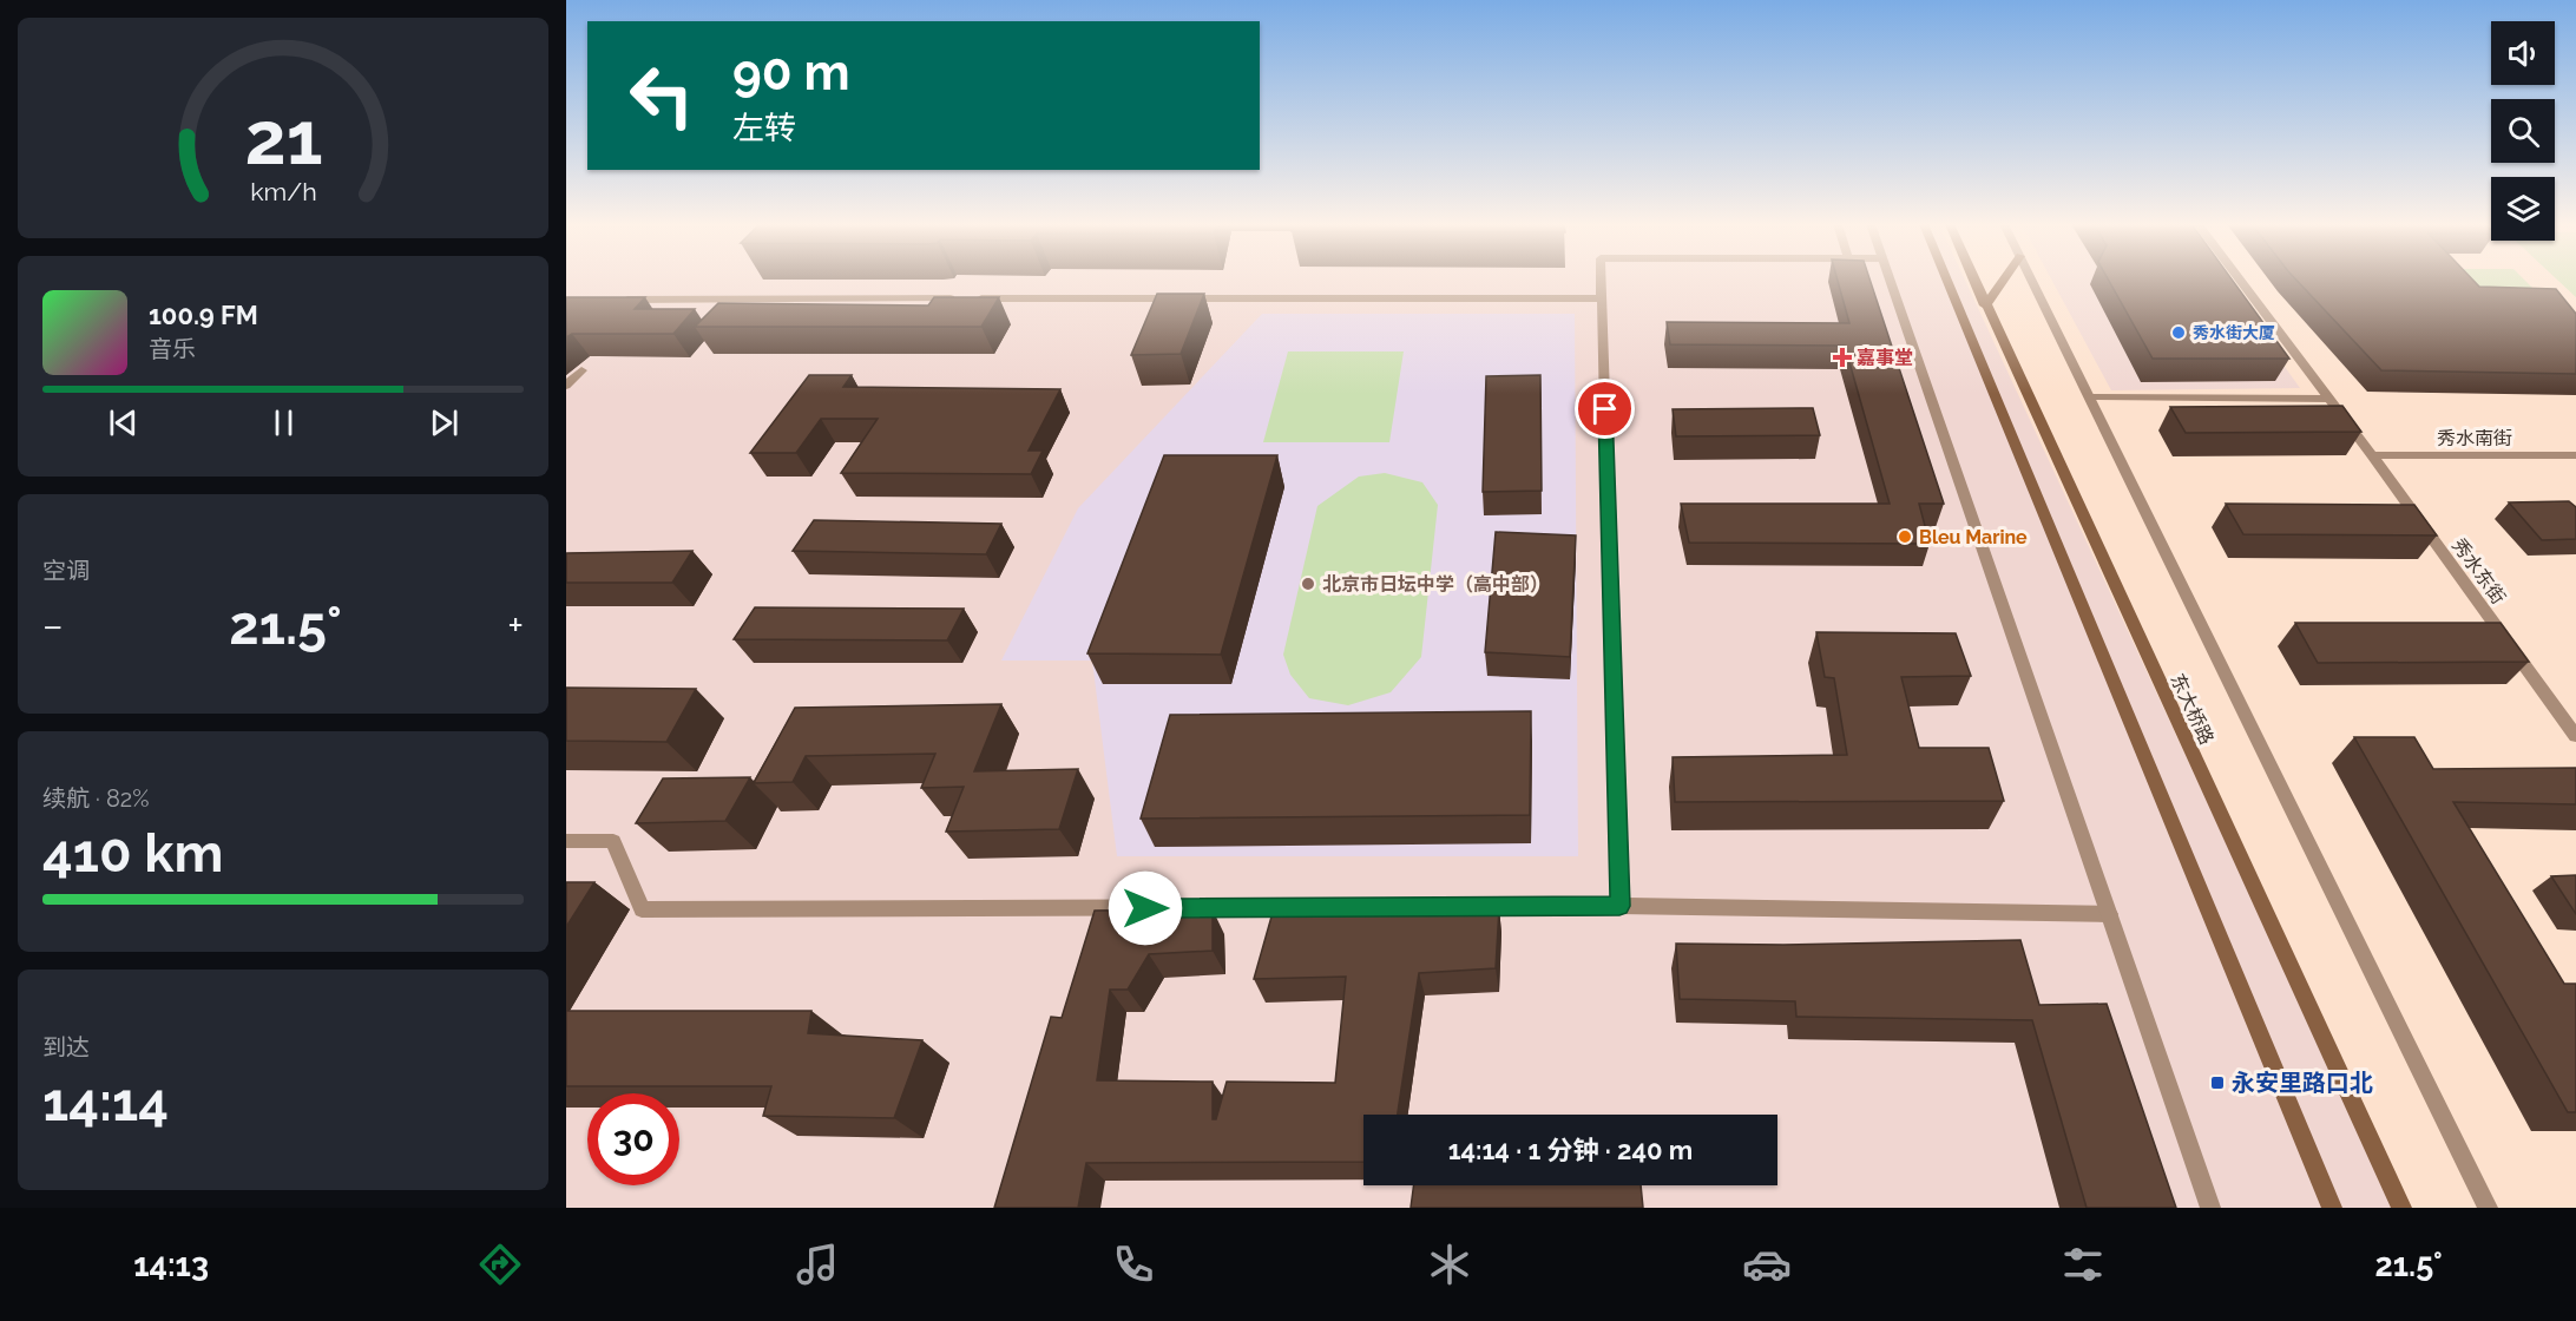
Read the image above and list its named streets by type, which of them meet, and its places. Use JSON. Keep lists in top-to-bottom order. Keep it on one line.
{"streets":{"main road":["东大桥路"],"street":["秀水南街","秀水东街"]},"crossings":[["秀水南街","秀水东街"]],"places":{"other":["秀水街大厦","Bleu Marine","北京市日坛中学（高中部）"],"health":["嘉事堂"],"transit":["永安里路口北"]},"page":{"turn":["90 m","左转"],"song":["100.9 FM","音乐"],"tile":["空调",["续航 · 82%","410 km"],["到达","14:14"]],"heat":["−","21.5°","+"],"limit":"30","trip":"14:14 · 1 分钟 · 240 m","tabs":["14:13","21.5°"],"gauge":["21","km/h"]}}
